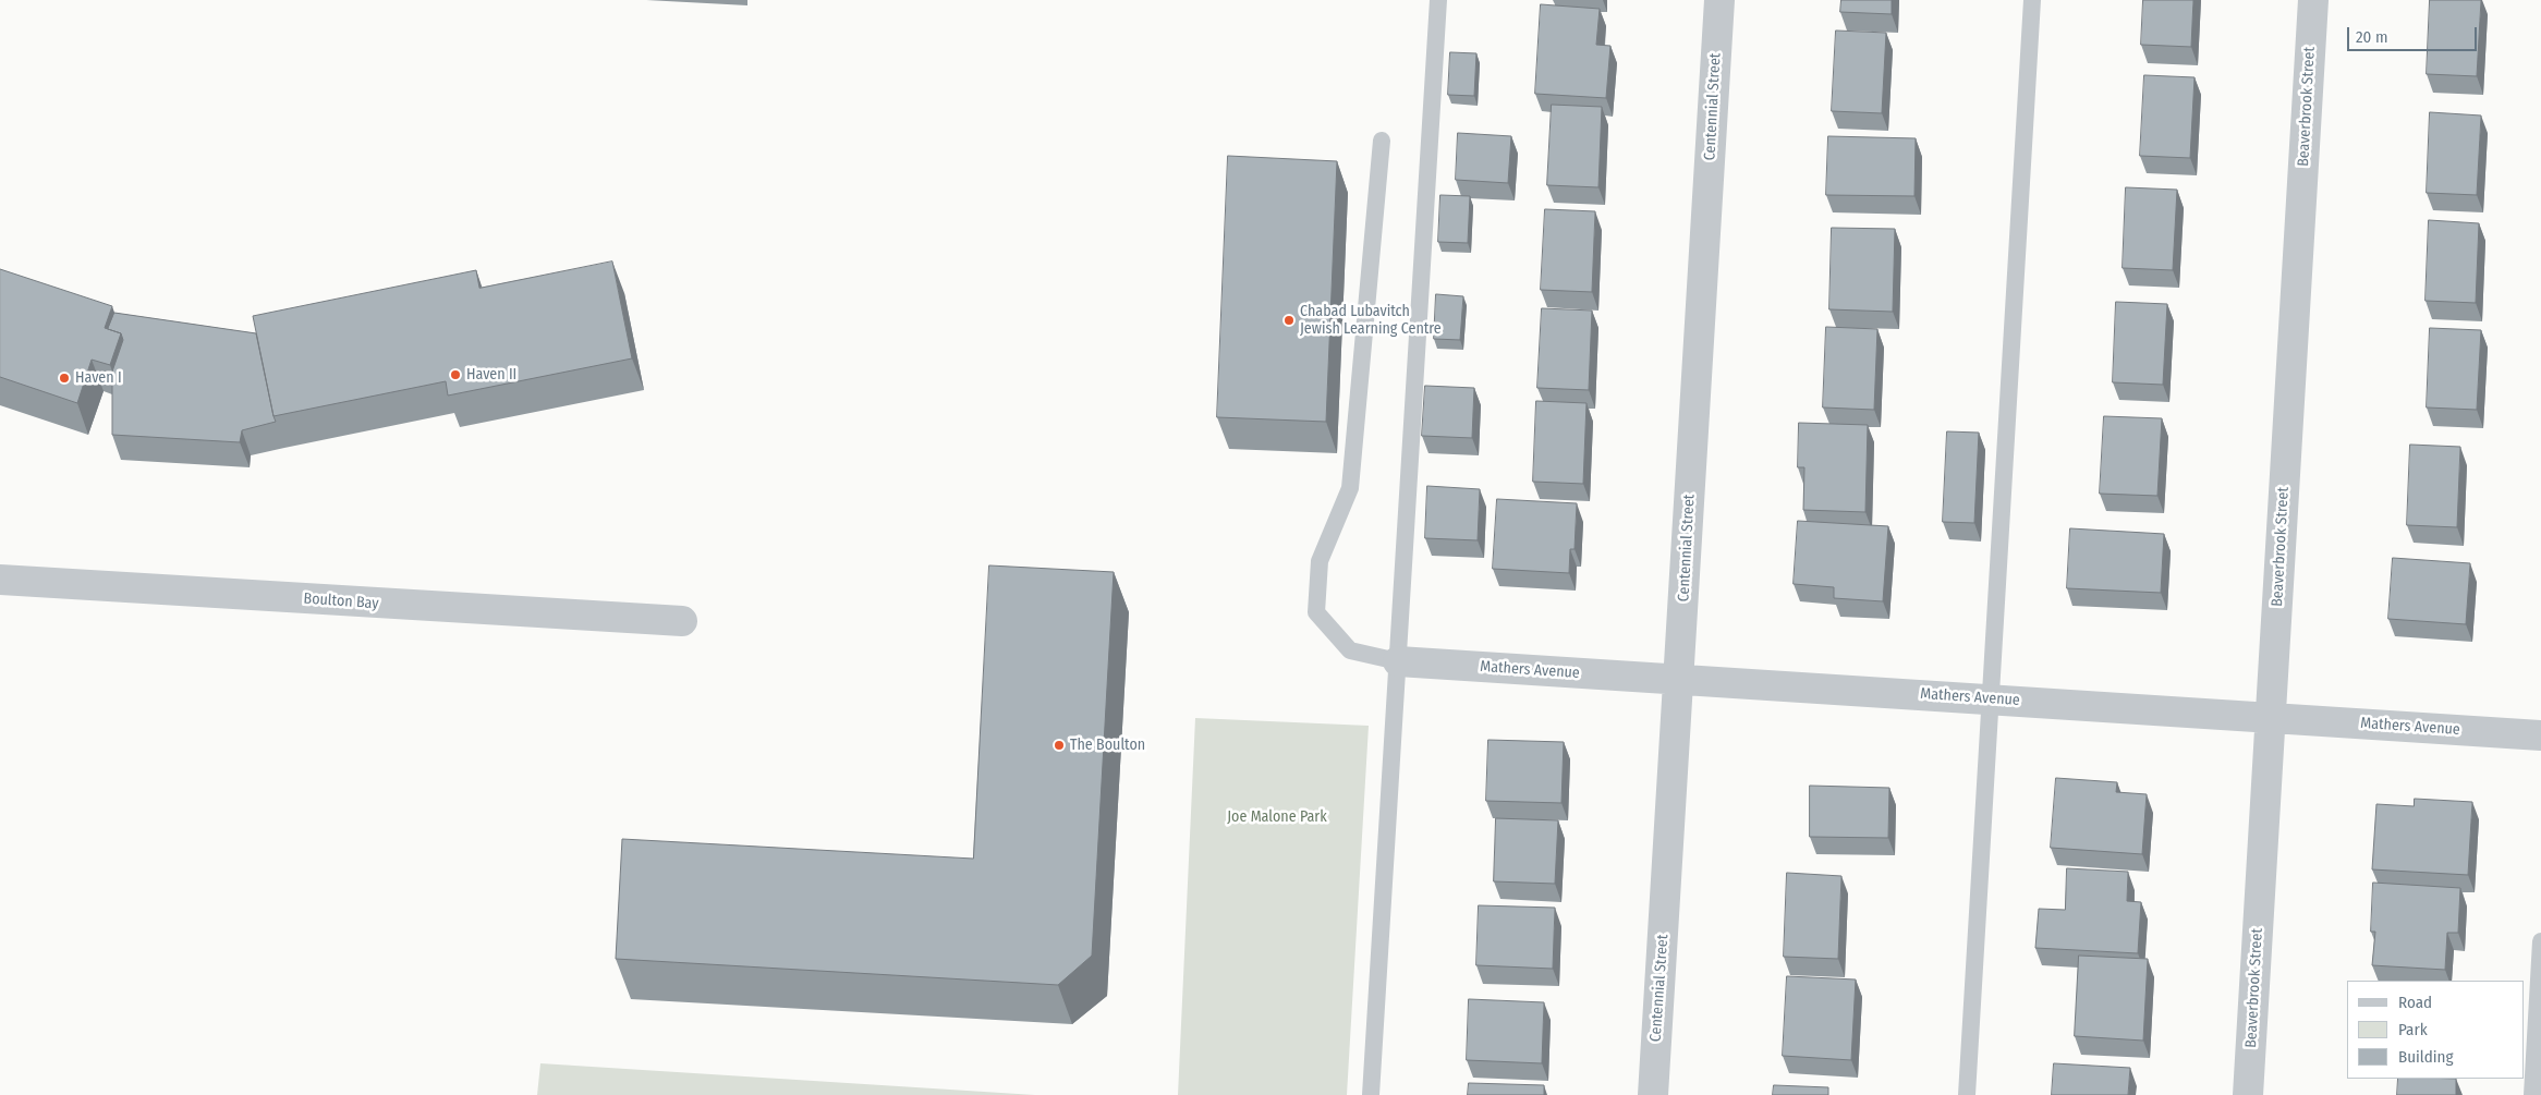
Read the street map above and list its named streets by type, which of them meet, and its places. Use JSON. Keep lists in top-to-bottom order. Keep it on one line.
{"streets":{"street":["Centennial Street","Beaverbrook Street","Boulton Bay","Mathers Avenue"]},"crossings":[["Centennial Street","Mathers Avenue"],["Beaverbrook Street","Mathers Avenue"]],"parks":["Joe Malone Park"],"places":["Chabad Lubavitch Jewish Learning Centre","Haven II","Haven I","The Boulton"],"legend":["Road","Park","Building"],"scale_bar":"20 m"}
